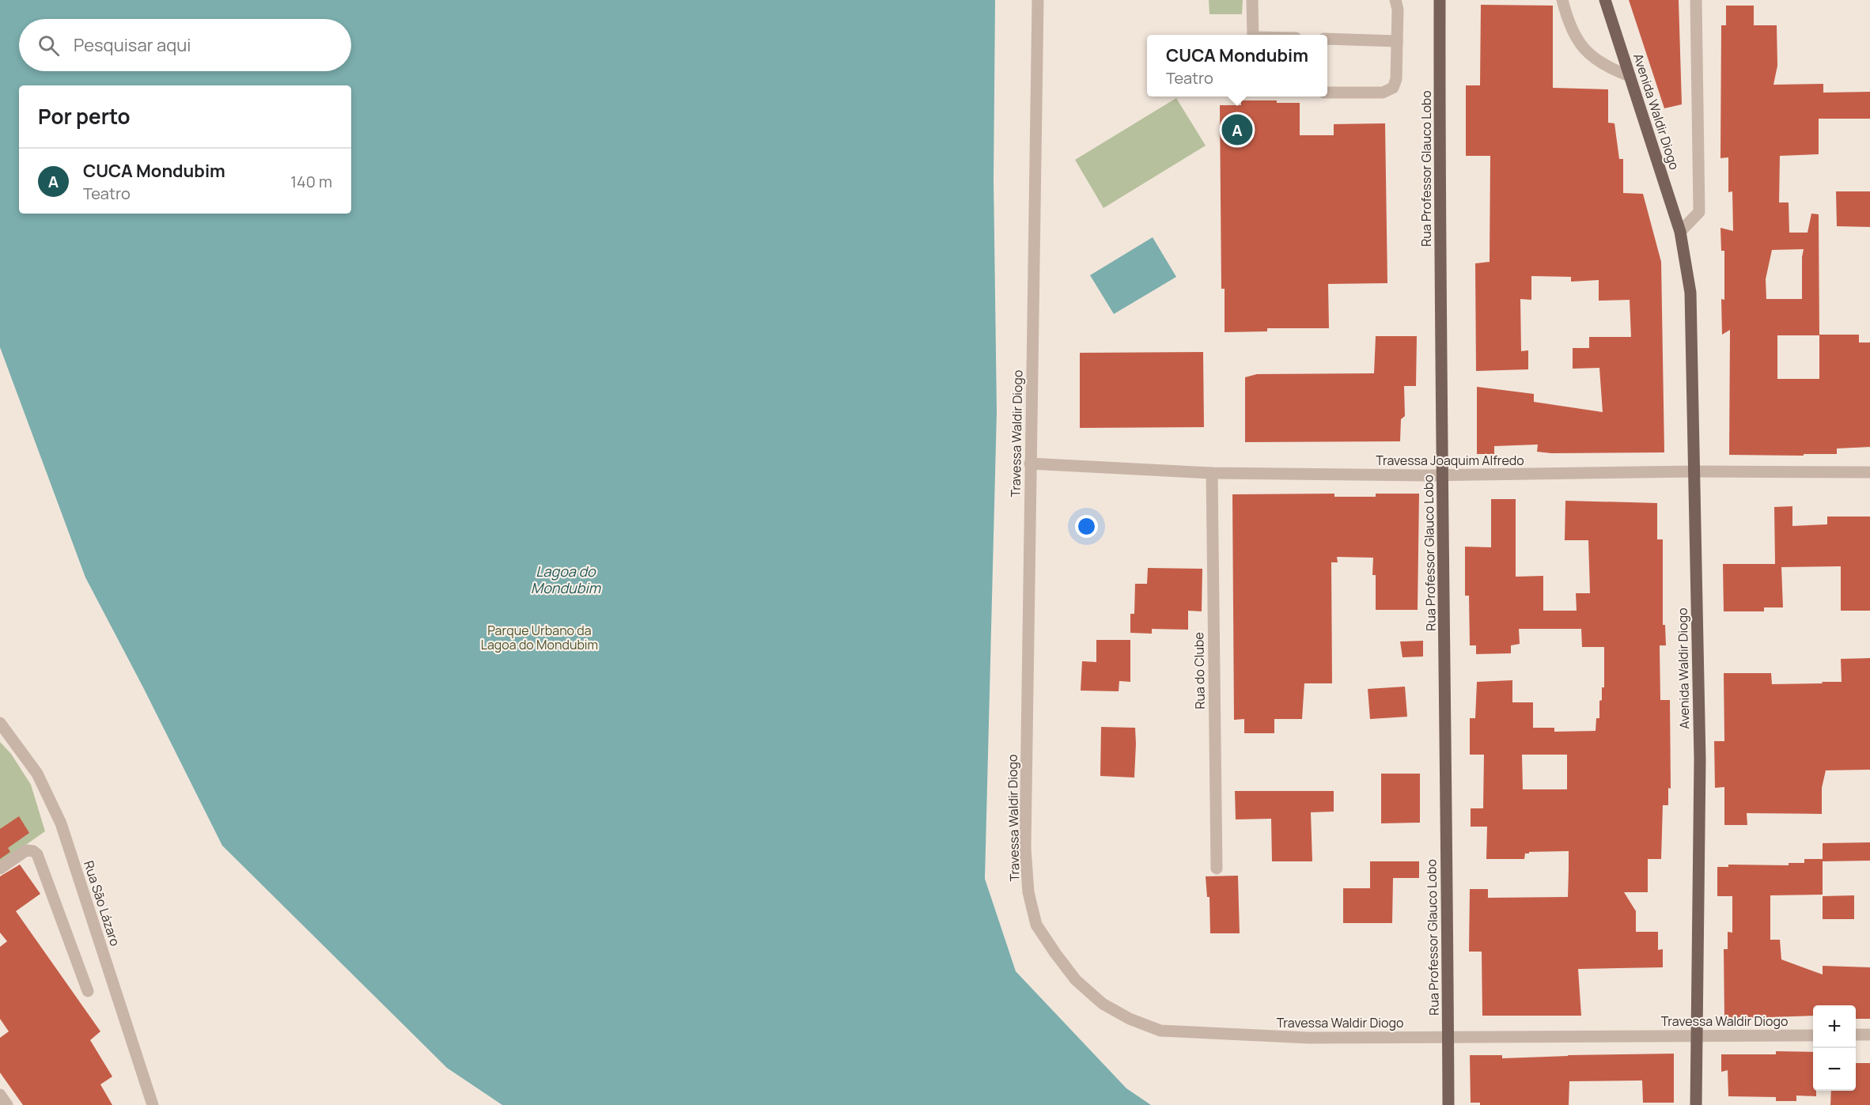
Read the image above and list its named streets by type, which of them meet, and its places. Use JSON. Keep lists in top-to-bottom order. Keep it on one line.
{"streets":{"main road":["Avenida Waldir Diogo","Rua Professor Glauco Lobo"],"street":["Travessa Waldir Diogo","Travessa Joaquim Alfredo","Rua do Clube","Rua São Lázaro"]},"crossings":[["Avenida Waldir Diogo","Travessa Waldir Diogo"],["Avenida Waldir Diogo","Travessa Joaquim Alfredo"],["Rua Professor Glauco Lobo","Travessa Waldir Diogo"],["Rua Professor Glauco Lobo","Travessa Joaquim Alfredo"],["Travessa Waldir Diogo","Travessa Joaquim Alfredo"],["Travessa Joaquim Alfredo","Rua do Clube"]],"water":["Lagoa do Mondubim"],"parks":["Parque Urbano da Lagoa do Mondubim"],"page":{"search":"Pesquisar aqui","popup":["CUCA Mondubim","Teatro"],"heading":"Por perto","pins":"A","list":[{"mark":"A","name":"CUCA Mondubim","note":"Teatro","value":"140 m"}],"map_buttons":["+","−"]}}
